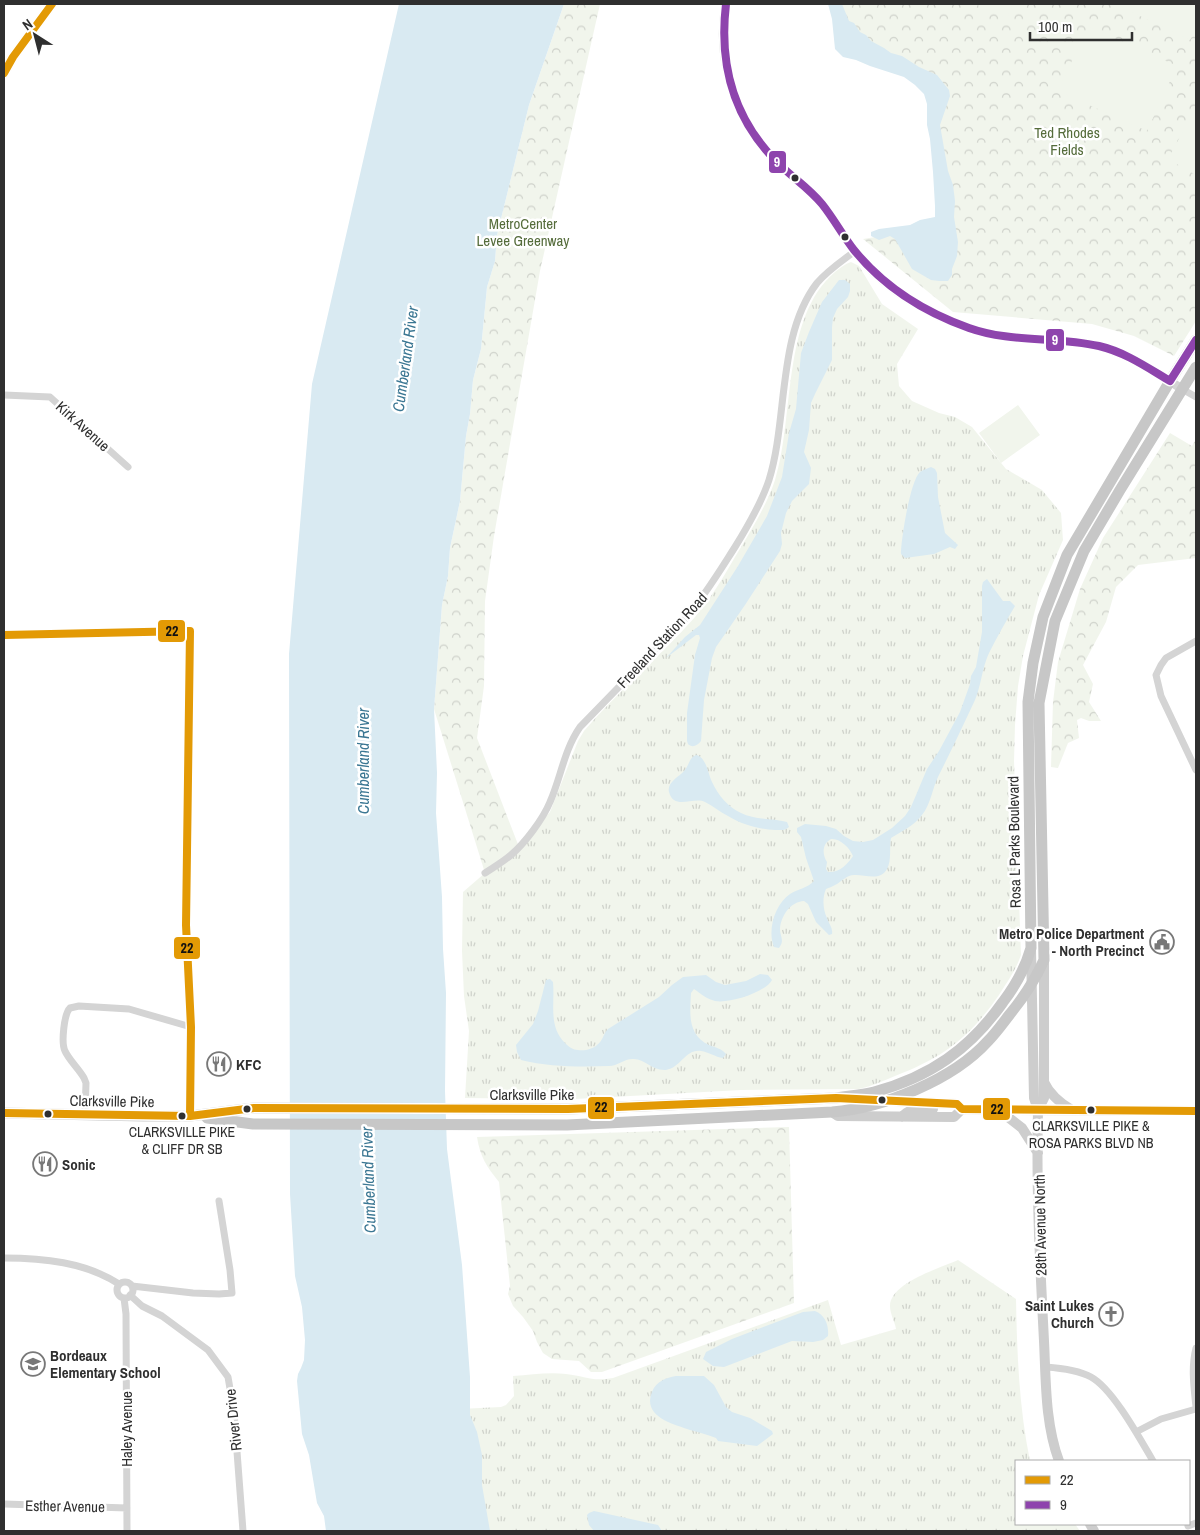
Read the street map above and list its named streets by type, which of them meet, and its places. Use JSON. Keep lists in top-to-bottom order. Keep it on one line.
{"streets":{"main road":["Rosa L Parks Boulevard","Clarksville Pike","28th Avenue North"],"street":["Kirk Avenue","Freeland Station Road","River Drive","Haley Avenue","Esther Avenue"]},"crossings":[["Rosa L Parks Boulevard","Clarksville Pike"],["Rosa L Parks Boulevard","28th Avenue North"],["Clarksville Pike","28th Avenue North"],["River Drive","Haley Avenue"],["Haley Avenue","Esther Avenue"]],"water":["Cumberland River"],"parks":["Ted Rhodes Fields","MetroCenter Levee Greenway"],"places":{"public building":["Metro Police Department - North Precinct"],"restaurant":["KFC","Sonic"],"other":["CLARKSVILLE PIKE & ROSA PARKS BLVD NB","CLARKSVILLE PIKE & CLIFF DR SB"],"church":["Saint Lukes Church"],"school or university":["Bordeaux Elementary School"]},"lines":["transit line 22","transit line 9"],"legend":["22","9"],"scale_bar":"100 m","north":"top left"}
